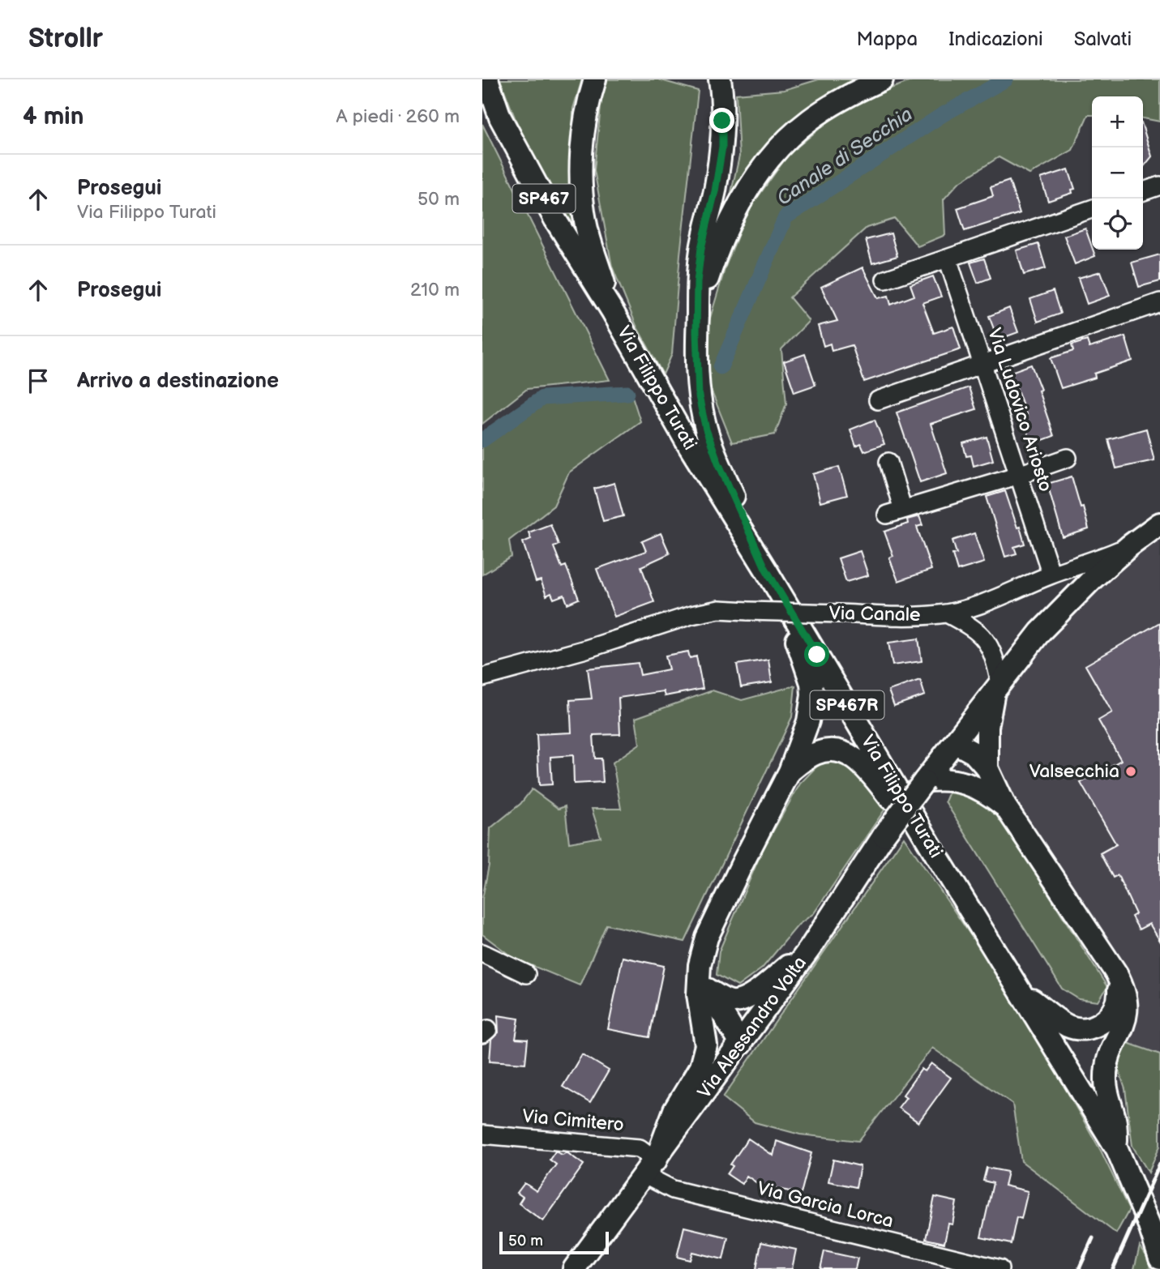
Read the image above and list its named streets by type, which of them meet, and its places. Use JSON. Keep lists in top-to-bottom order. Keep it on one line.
{"streets":{"main road":["SP467","Via Filippo Turati","Via Canale","SP467R","Via Alessandro Volta"],"street":["Via Ludovico Ariosto","Via Cimitero","Via Garcia Lorca"]},"crossings":[["SP467","Via Filippo Turati"],["Via Ludovico Ariosto","Via Canale"],["Via Canale","Via Alessandro Volta"],["Via Alessandro Volta","Via Cimitero"],["Via Alessandro Volta","Via Garcia Lorca"],["Via Cimitero","Via Garcia Lorca"]],"water":["Canale di Secchia"],"places":["Valsecchia"],"scale_bar":"50 m","page":{"header":"Strollr","nav":["Mappa","Indicazioni","Salvati"],"heading":["4 min","A piedi · 260 m"],"map_buttons":["+","−"],"list":[["Prosegui","Via Filippo Turati","50 m"],["Prosegui","210 m"],"Arrivo a destinazione"],"scale":"50 m"}}
